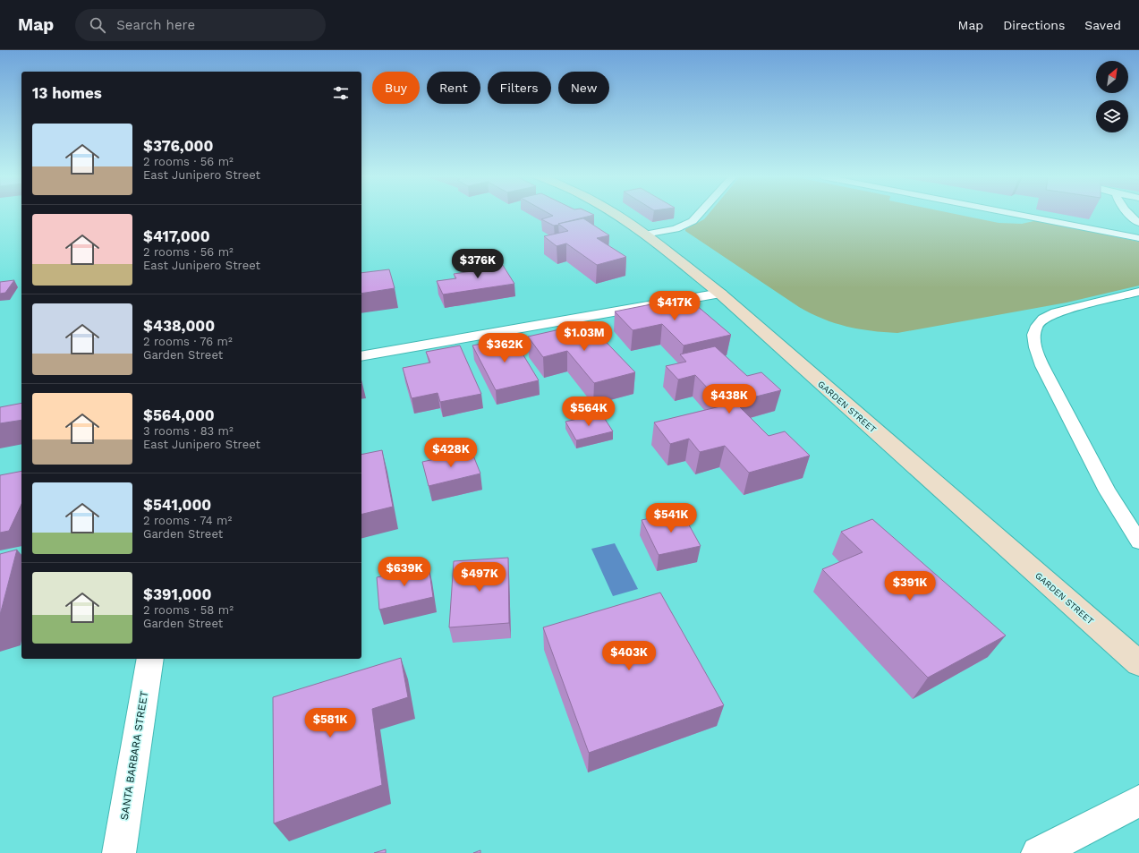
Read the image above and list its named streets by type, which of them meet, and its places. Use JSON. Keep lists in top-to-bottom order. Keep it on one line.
{"streets":{"street":["GARDEN STREET","SANTA BARBARA STREET"]},"north":"top right","page":{"header":"Map","search":"Search here","nav":["Map","Directions","Saved"],"chip":["Buy","Rent","Filters","New"],"heading":"13 homes","list":[{"name":"$376,000","note":"2 rooms · 56 m² · East Junipero Street"},{"name":"$417,000","note":"2 rooms · 56 m² · East Junipero Street"},{"name":"$438,000","note":"2 rooms · 76 m² · Garden Street"},{"name":"$564,000","note":"3 rooms · 83 m² · East Junipero Street"},{"name":"$541,000","note":"2 rooms · 74 m² · Garden Street"},{"name":"$391,000","note":"2 rooms · 58 m² · Garden Street"}],"price":["$376K","$417K","$1.03M","$362K","$438K","$564K","$428K","$541K","$639K","$497K","$391K","$403K","$581K"]}}
